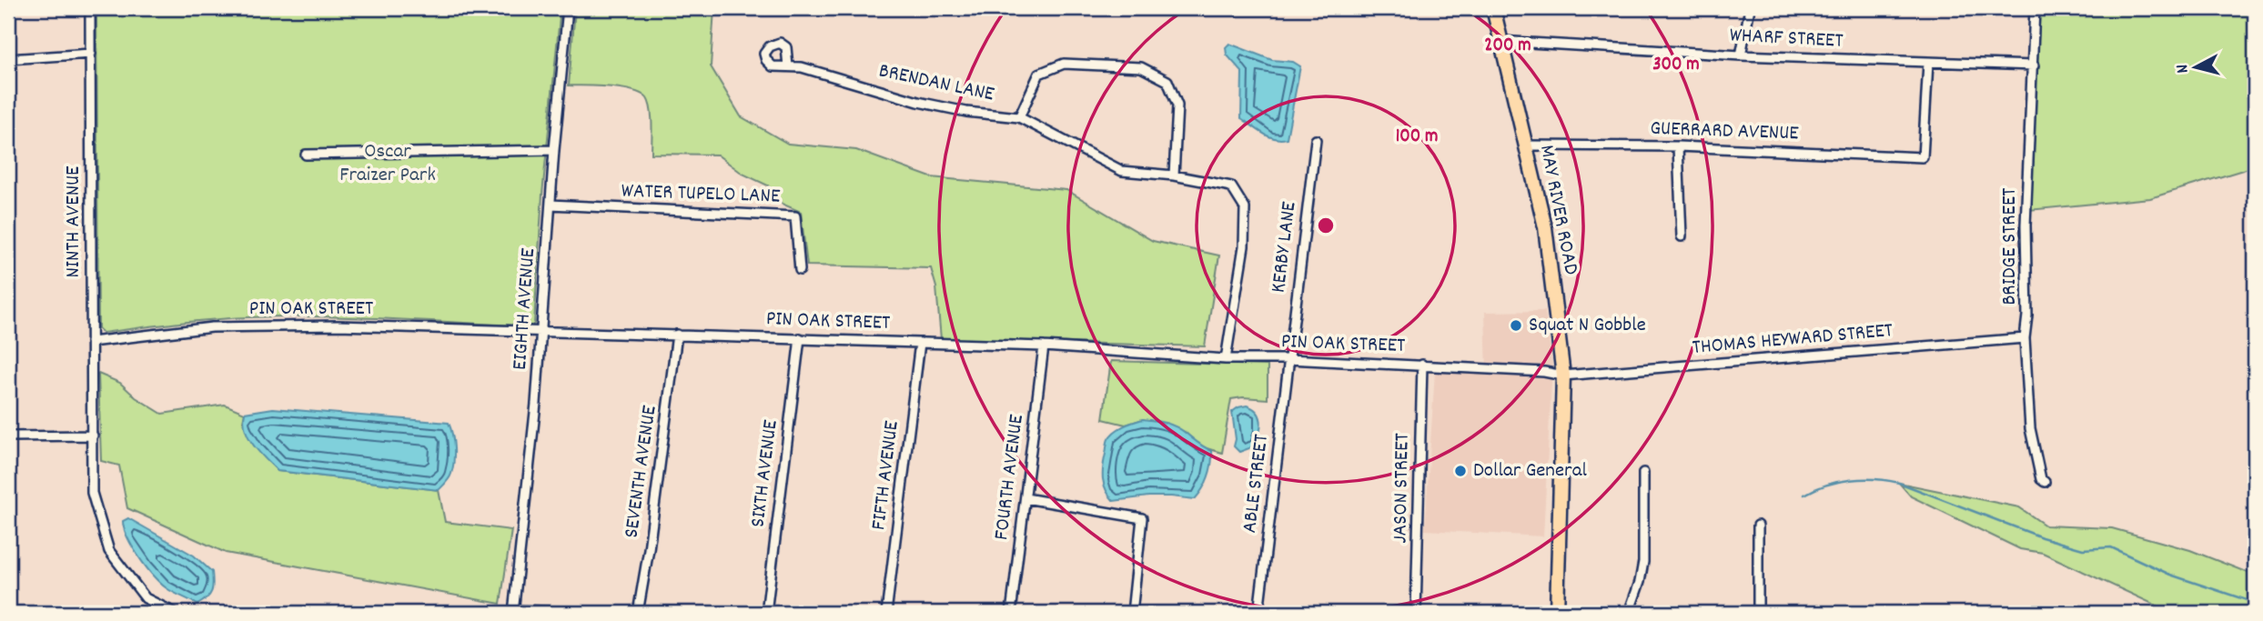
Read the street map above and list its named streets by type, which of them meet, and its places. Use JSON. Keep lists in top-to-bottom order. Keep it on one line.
{"streets":{"main road":["MAY RIVER ROAD"],"street":["WHARF STREET","BRENDAN LANE","GUERRARD AVENUE","WATER TUPELO LANE","NINTH AVENUE","BRIDGE STREET","KERBY LANE","PIN OAK STREET","EIGHTH AVENUE","THOMAS HEYWARD STREET","SEVENTH AVENUE","SIXTH AVENUE","FIFTH AVENUE","FOURTH AVENUE","ABLE STREET","JASON STREET"]},"crossings":[["WHARF STREET","GUERRARD AVENUE"],["WHARF STREET","MAY RIVER ROAD"],["WHARF STREET","BRIDGE STREET"],["BRENDAN LANE","PIN OAK STREET"],["GUERRARD AVENUE","MAY RIVER ROAD"],["WATER TUPELO LANE","EIGHTH AVENUE"],["MAY RIVER ROAD","PIN OAK STREET"],["MAY RIVER ROAD","THOMAS HEYWARD STREET"],["NINTH AVENUE","PIN OAK STREET"],["BRIDGE STREET","THOMAS HEYWARD STREET"],["KERBY LANE","PIN OAK STREET"],["KERBY LANE","ABLE STREET"],["PIN OAK STREET","EIGHTH AVENUE"],["PIN OAK STREET","THOMAS HEYWARD STREET"],["PIN OAK STREET","SEVENTH AVENUE"],["PIN OAK STREET","SIXTH AVENUE"],["PIN OAK STREET","FIFTH AVENUE"],["PIN OAK STREET","FOURTH AVENUE"],["PIN OAK STREET","ABLE STREET"],["PIN OAK STREET","JASON STREET"]],"parks":["Oscar Fraizer Park"],"places":["Squat N Gobble","Dollar General"],"north":"left","rings":["200 m","300 m","100 m"]}
